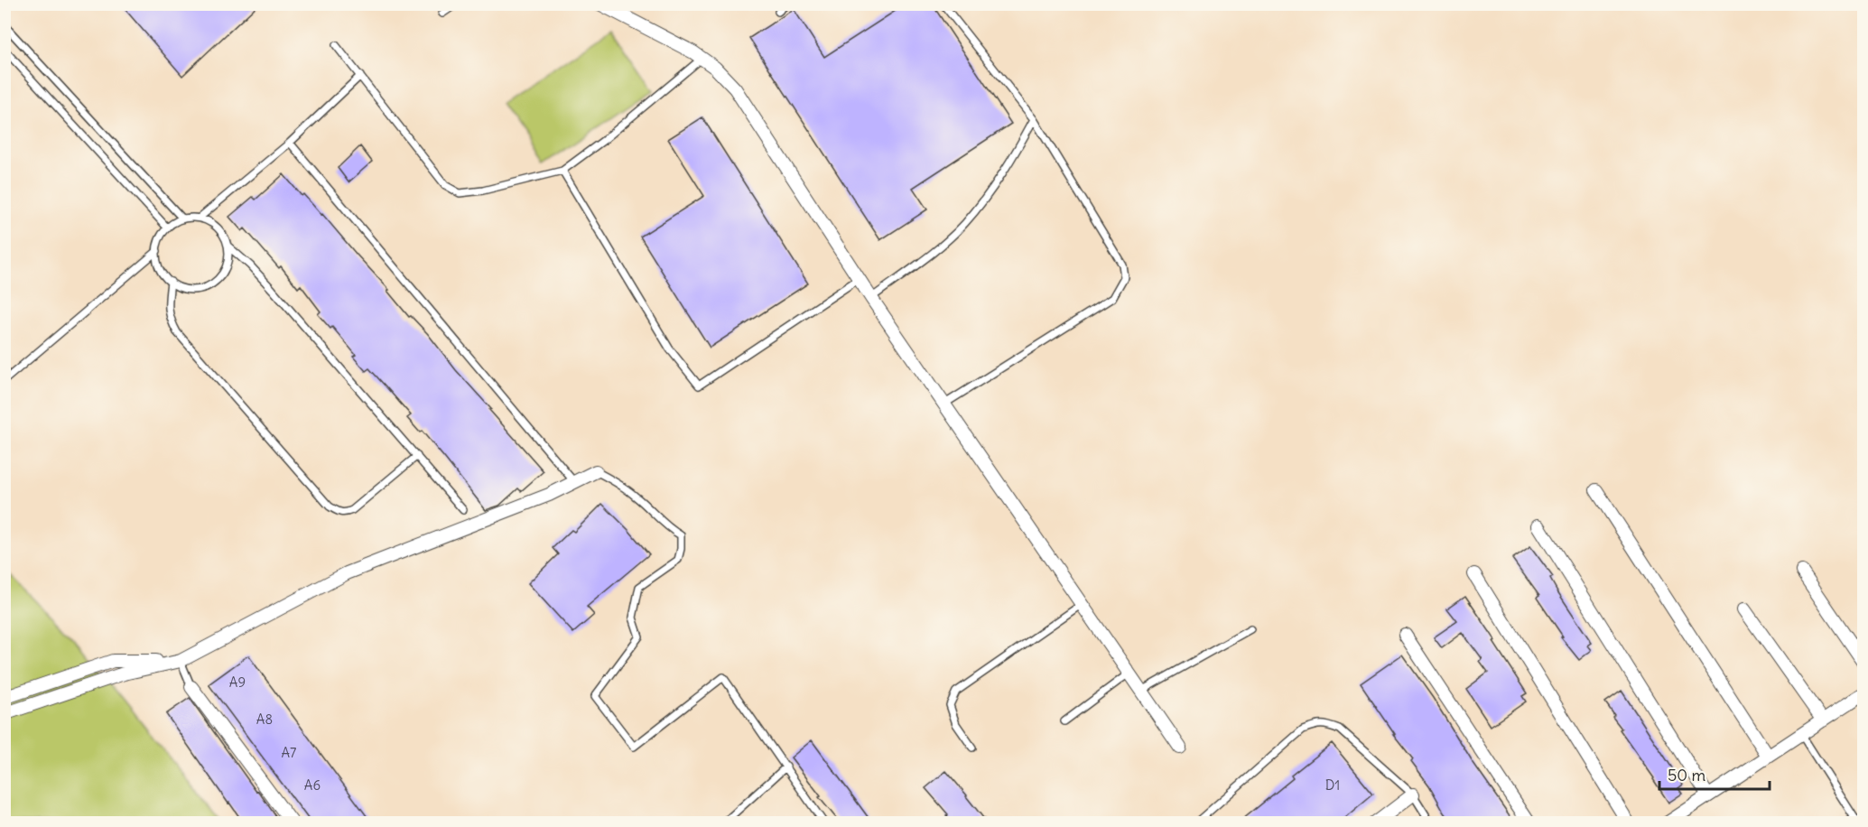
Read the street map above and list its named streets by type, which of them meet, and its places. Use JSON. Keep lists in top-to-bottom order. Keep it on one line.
{"house_numbers":["A9","A8","A7","A6","D1"],"scale_bar":"50 m"}
